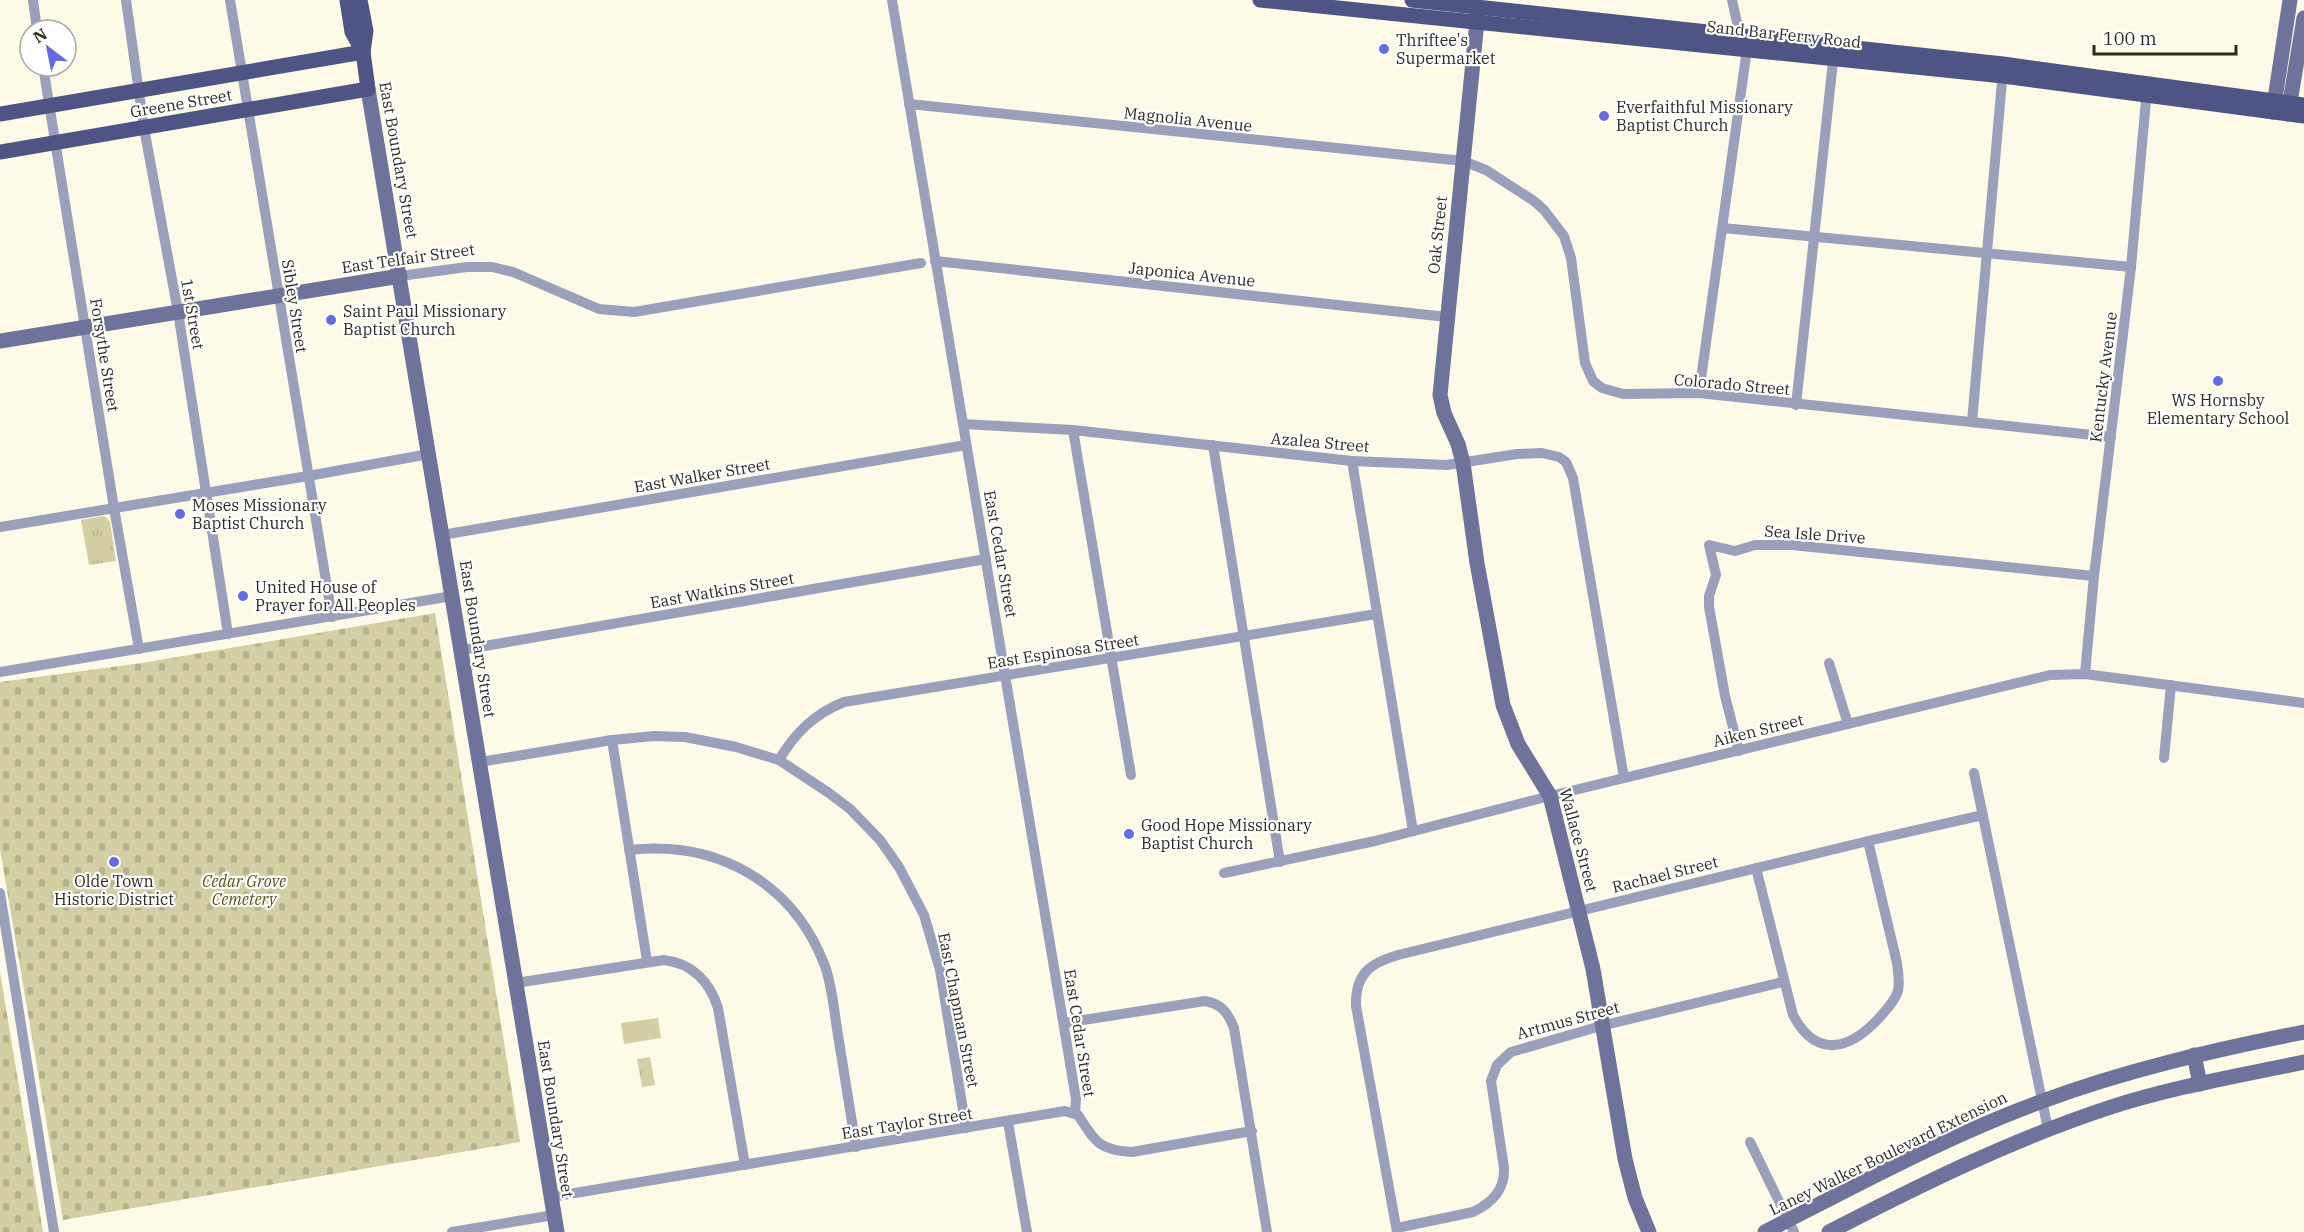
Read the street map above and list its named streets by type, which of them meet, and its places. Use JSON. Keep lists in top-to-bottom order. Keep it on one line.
{"streets":{"main road":["Sand Bar Ferry Road","Greene Street","East Boundary Street","Oak Street","East Telfair Street","Wallace Street","Laney Walker Boulevard Extension"],"street":["Magnolia Avenue","Japonica Avenue","Sibley Street","1st Street","Forsythe Street","Kentucky Avenue","Colorado Street","Azalea Street","East Walker Street","Sea Isle Drive","East Cedar Street","East Watkins Street","East Espinosa Street","Aiken Street","Rachael Street","East Chapman Street","Artmus Street","East Taylor Street"]},"crossings":[["Sand Bar Ferry Road","Oak Street"],["Sand Bar Ferry Road","Kentucky Avenue"],["Greene Street","East Boundary Street"],["Greene Street","Sibley Street"],["Greene Street","1st Street"],["Greene Street","Forsythe Street"],["Magnolia Avenue","Oak Street"],["Magnolia Avenue","Colorado Street"],["Magnolia Avenue","East Cedar Street"],["East Boundary Street","East Telfair Street"],["East Boundary Street","East Walker Street"],["East Boundary Street","East Watkins Street"],["East Boundary Street","East Chapman Street"],["East Boundary Street","East Taylor Street"],["Oak Street","Japonica Avenue"],["Oak Street","Colorado Street"],["Oak Street","Azalea Street"],["Oak Street","Wallace Street"],["East Telfair Street","Sibley Street"],["East Telfair Street","1st Street"],["East Telfair Street","Forsythe Street"],["Japonica Avenue","East Cedar Street"],["Kentucky Avenue","Colorado Street"],["Kentucky Avenue","Sea Isle Drive"],["Kentucky Avenue","Aiken Street"],["Azalea Street","East Cedar Street"],["Azalea Street","Aiken Street"],["Azalea Street","Wallace Street"],["East Walker Street","East Cedar Street"],["Sea Isle Drive","Aiken Street"],["East Cedar Street","East Watkins Street"],["East Cedar Street","East Espinosa Street"],["East Cedar Street","East Taylor Street"],["East Espinosa Street","East Chapman Street"],["Aiken Street","Wallace Street"],["Wallace Street","Rachael Street"],["Wallace Street","Artmus Street"],["Rachael Street","Artmus Street"],["East Chapman Street","East Taylor Street"]],"parks":["Cedar Grove Cemetery"],"places":["Thriftee's Supermarket","Everfaithful Missionary Baptist Church","Saint Paul Missionary Baptist Church","WS Hornsby Elementary School","Moses Missionary Baptist Church","United House of Prayer for All Peoples","Good Hope Missionary Baptist Church","Olde Town Historic District"],"scale_bar":"100 m","north":"top left"}
